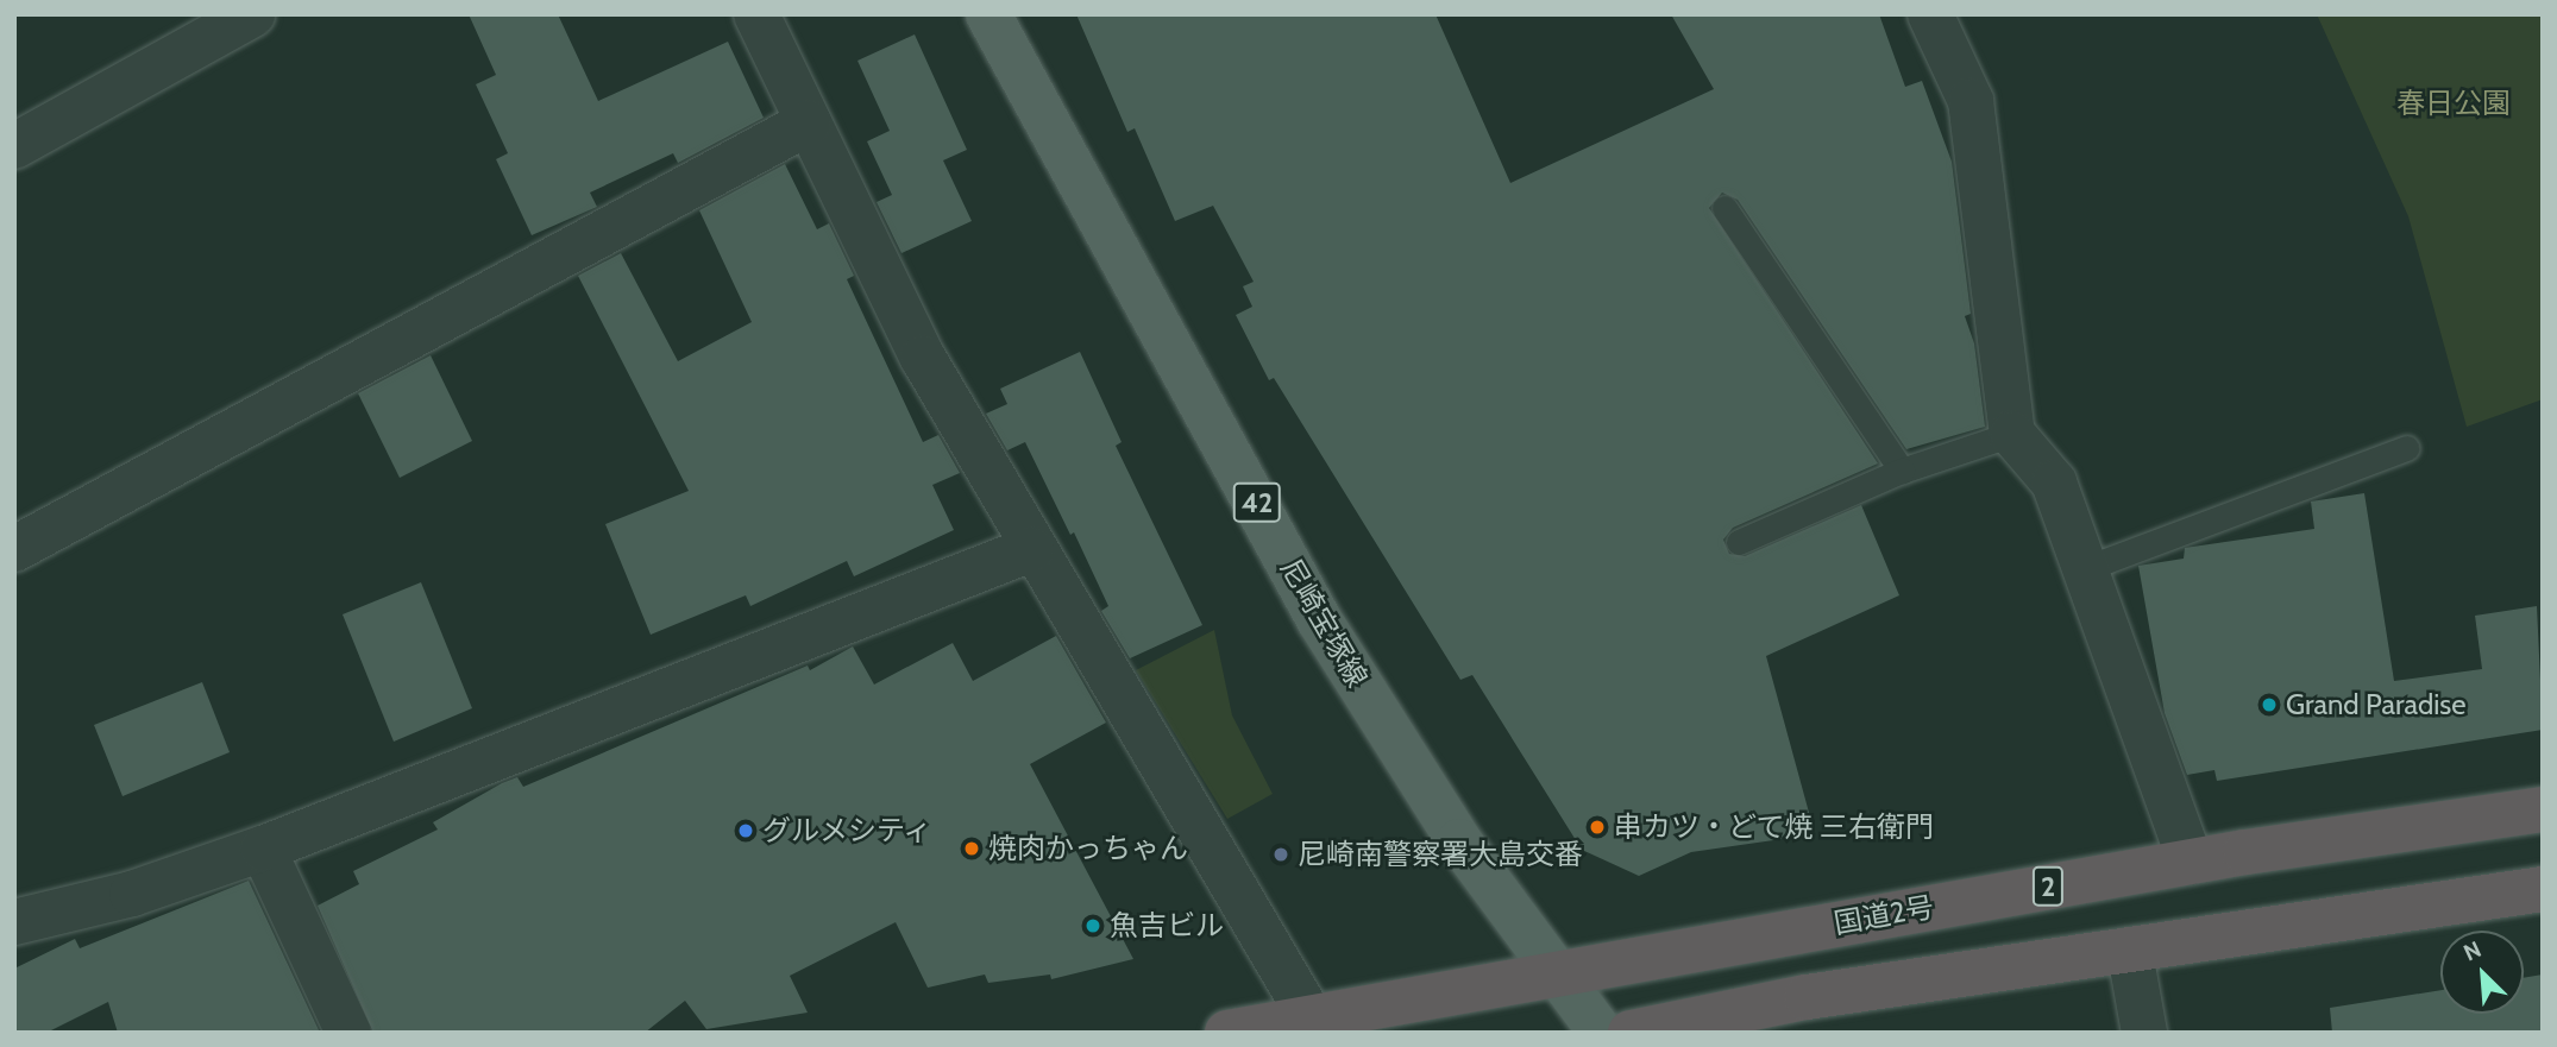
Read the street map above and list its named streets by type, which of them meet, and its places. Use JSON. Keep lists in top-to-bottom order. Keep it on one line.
{"streets":{"highway":["2","国道2号"],"main road":["42","尼崎宝塚線"]},"crossings":[["尼崎宝塚線","国道2号"]],"parks":["春日公園"],"places":["Grand Paradise","串カツ・どて焼 三右衛門","グルメシティ","焼肉かっちゃん","尼崎南警察署大島交番","魚吉ビル"],"north":"top left"}
